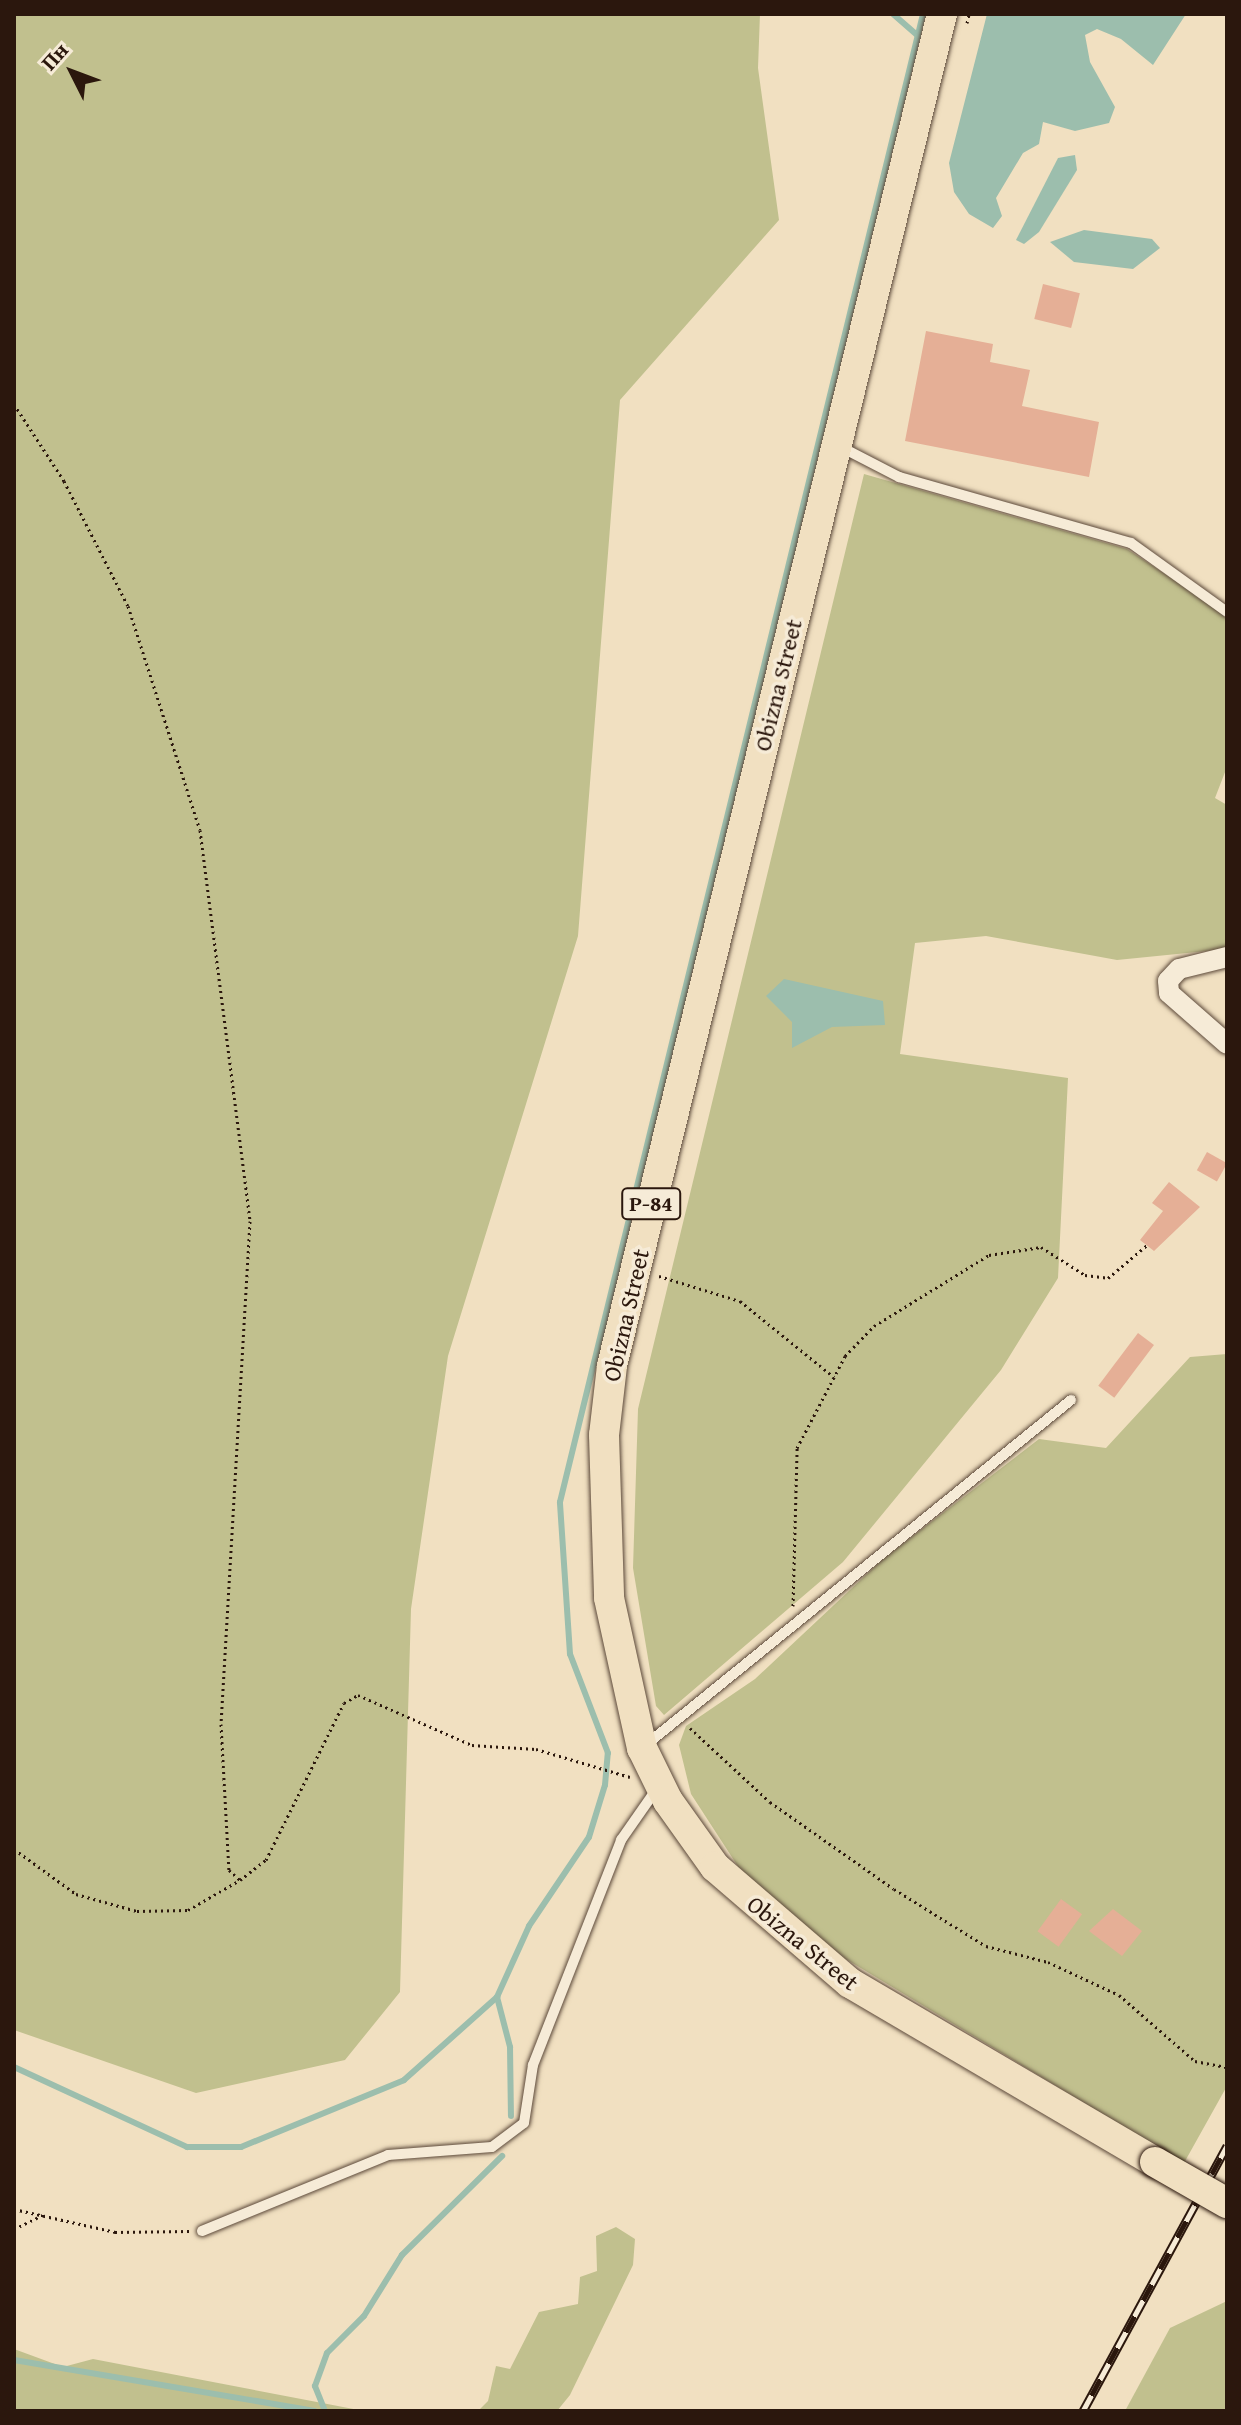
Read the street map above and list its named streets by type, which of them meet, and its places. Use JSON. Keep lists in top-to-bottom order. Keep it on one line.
{"streets":{"main road":["Obizna Street","Р-84"]},"north":"top left"}
